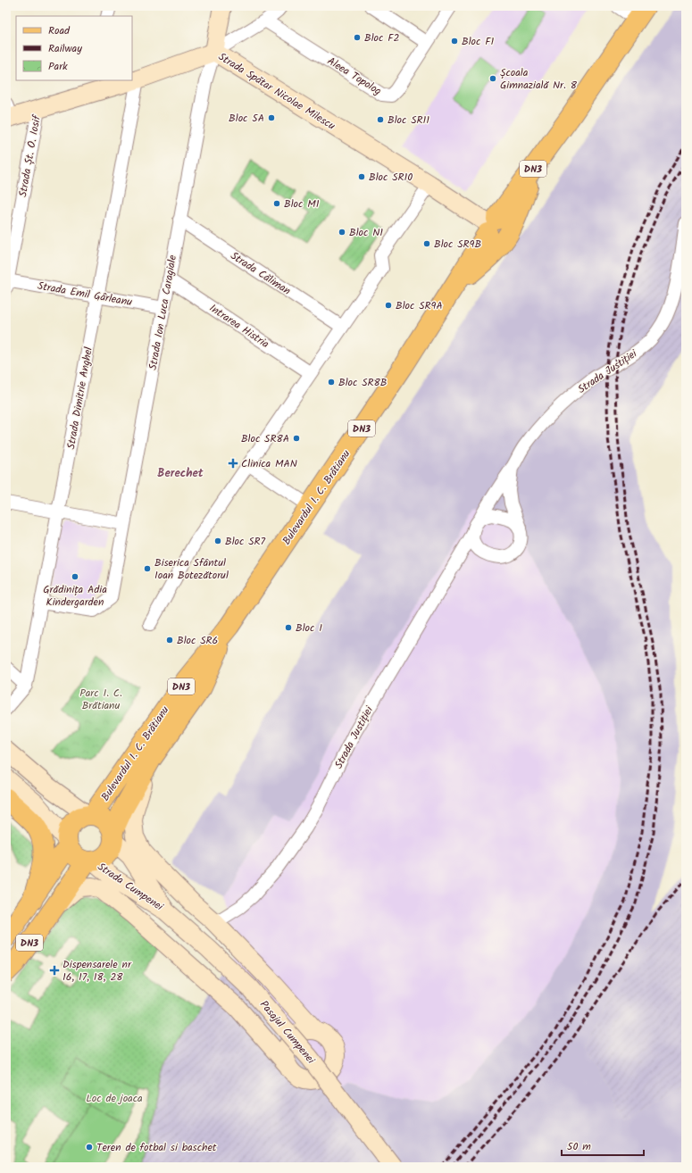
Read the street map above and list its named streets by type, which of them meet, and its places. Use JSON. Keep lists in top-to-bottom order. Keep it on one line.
{"streets":{"main road":["Strada Spătar Nicolae Milescu","DN3","Strada Ion Luca Caragiale","Bulevardul I. C. Brătianu","Strada Cumpenei","Pasajul Cumpenei"],"street":["Aleea Topolog","Strada Șt. O. Iosif","Strada Căliman","Strada Emil Gârleanu","Intrarea Histria","Strada Justiției","Strada Dimitrie Anghel"]},"crossings":[["Strada Spătar Nicolae Milescu","Strada Șt. O. Iosif"],["Strada Spătar Nicolae Milescu","Strada Ion Luca Caragiale"],["Strada Spătar Nicolae Milescu","Strada Dimitrie Anghel"],["Strada Spătar Nicolae Milescu","Bulevardul I. C. Brătianu"],["Strada Șt. O. Iosif","Strada Emil Gârleanu"],["DN3","Bulevardul I. C. Brătianu"],["DN3","Strada Cumpenei"],["Strada Căliman","Strada Ion Luca Caragiale"],["Strada Emil Gârleanu","Strada Ion Luca Caragiale"],["Strada Emil Gârleanu","Strada Dimitrie Anghel"],["Strada Ion Luca Caragiale","Intrarea Histria"],["Strada Ion Luca Caragiale","Strada Dimitrie Anghel"],["Bulevardul I. C. Brătianu","Strada Cumpenei"],["Strada Cumpenei","Pasajul Cumpenei"]],"districts":["Berechet"],"parks":["Parc I. C. Brătianu","Loc de joaca"],"places":{"other":["Bloc F2","Bloc F1","Școala Gimnazială Nr. 8","Bloc 5A","Bloc SR11","Bloc SR10","Bloc M1","Bloc N1","Bloc SR9B","Bloc SR9A","Bloc SR8B","Bloc SR8A","Bloc SR7","Biserica Sfântul Ioan Botezătorul","Grădinița Adia Kindergarden","Bloc I","Bloc SR6","Teren de fotbal si baschet"],"health":["Clinica MAN","Dispensarele nr 16, 17, 18, 28"]},"legend":["Road","Railway","Park"],"scale_bar":"50 m"}
